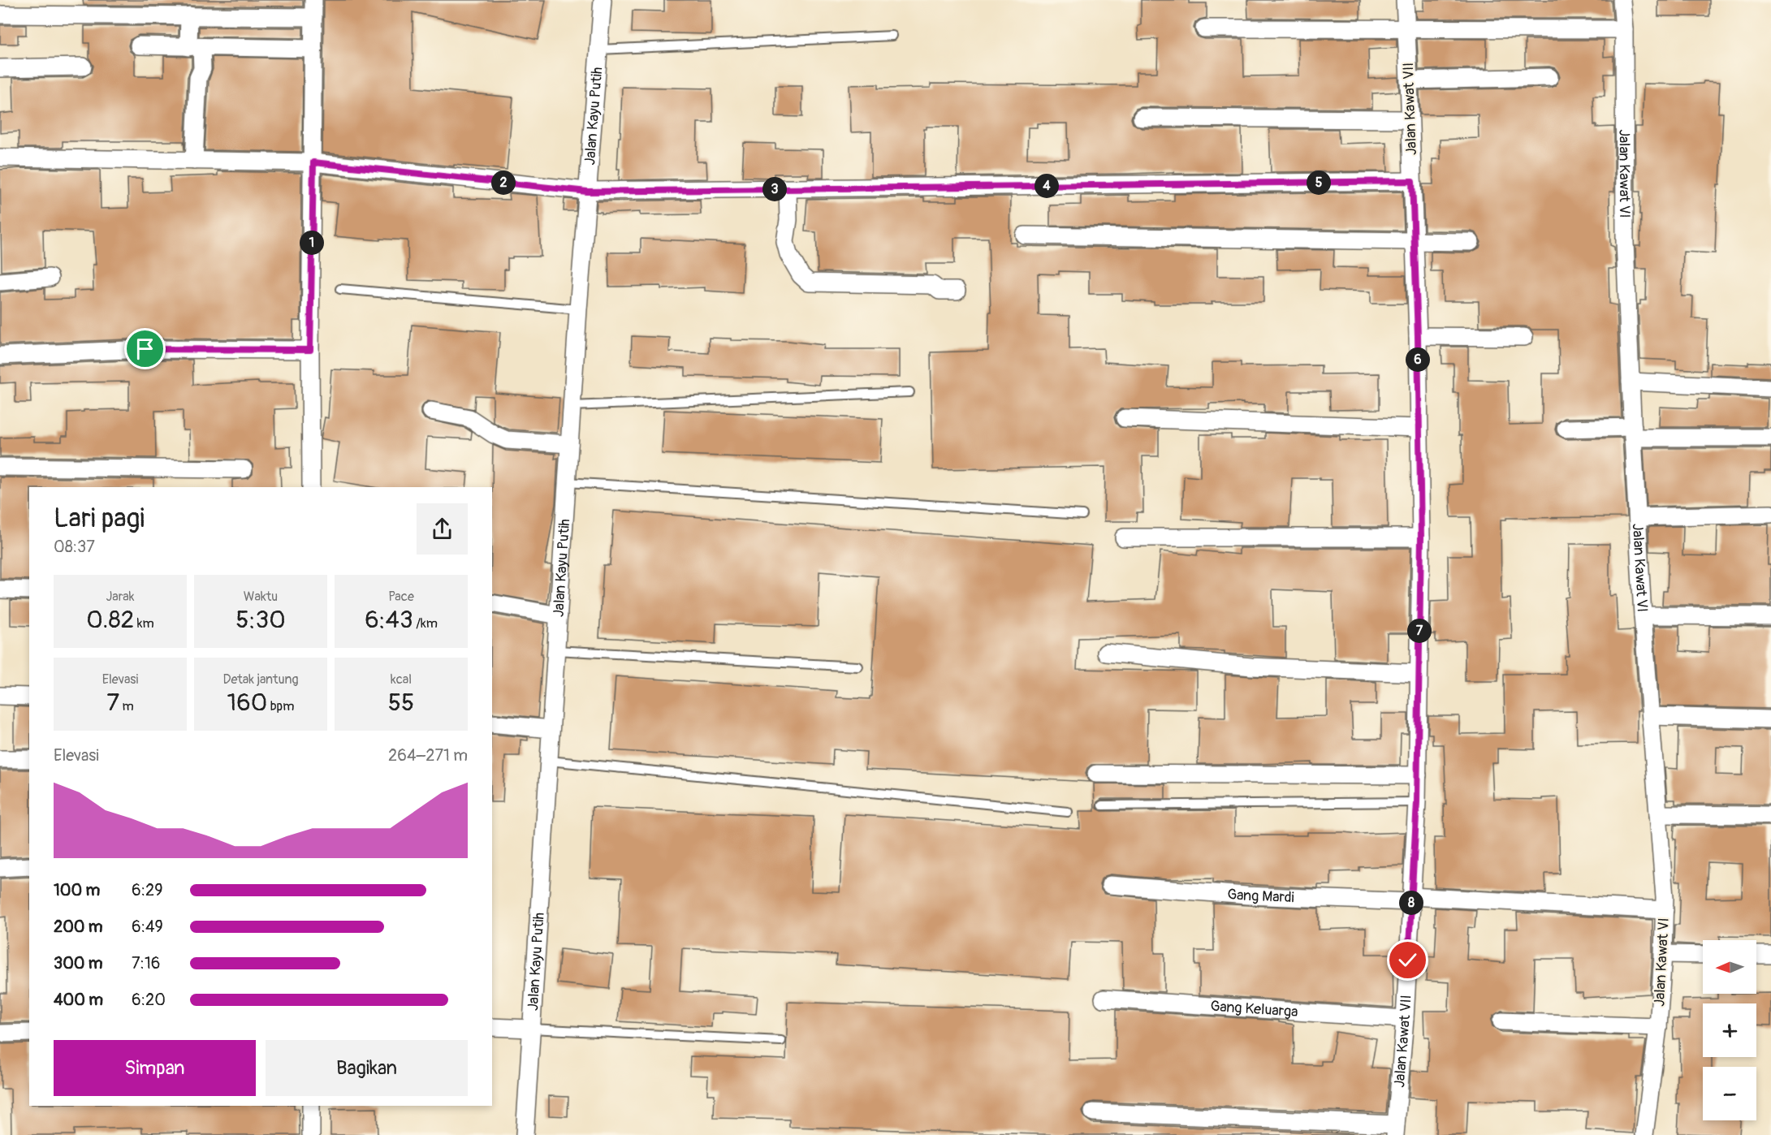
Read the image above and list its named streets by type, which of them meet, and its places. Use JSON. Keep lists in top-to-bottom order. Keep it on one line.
{"streets":{"street":["Jalan Kawat VII","Jalan Kayu Putih","Jalan Kawat VI","Gang Mardi","Gang Keluarga"]},"crossings":[["Jalan Kawat VII","Gang Mardi"],["Jalan Kawat VII","Gang Keluarga"],["Jalan Kawat VI","Gang Mardi"]],"north":"left","page":{"pins":["2","5","4","3","1","6","7","8"],"heading":["Lari pagi","08:37"],"stats":[["Jarak","0.82 km"],["Waktu","5:30"],["Pace","6:43 /km"],["Elevasi","7 m"],["Detak jantung","160 bpm"],["kcal","55"]],"chart":["Elevasi","264–271 m"],"list":[{"name":"100 m","note":"6:29"},{"name":"200 m","note":"6:49"},{"name":"300 m","note":"7:16"},{"name":"400 m","note":"6:20"}],"map_buttons":["+","−"],"buttons":["Simpan","Bagikan"]}}
